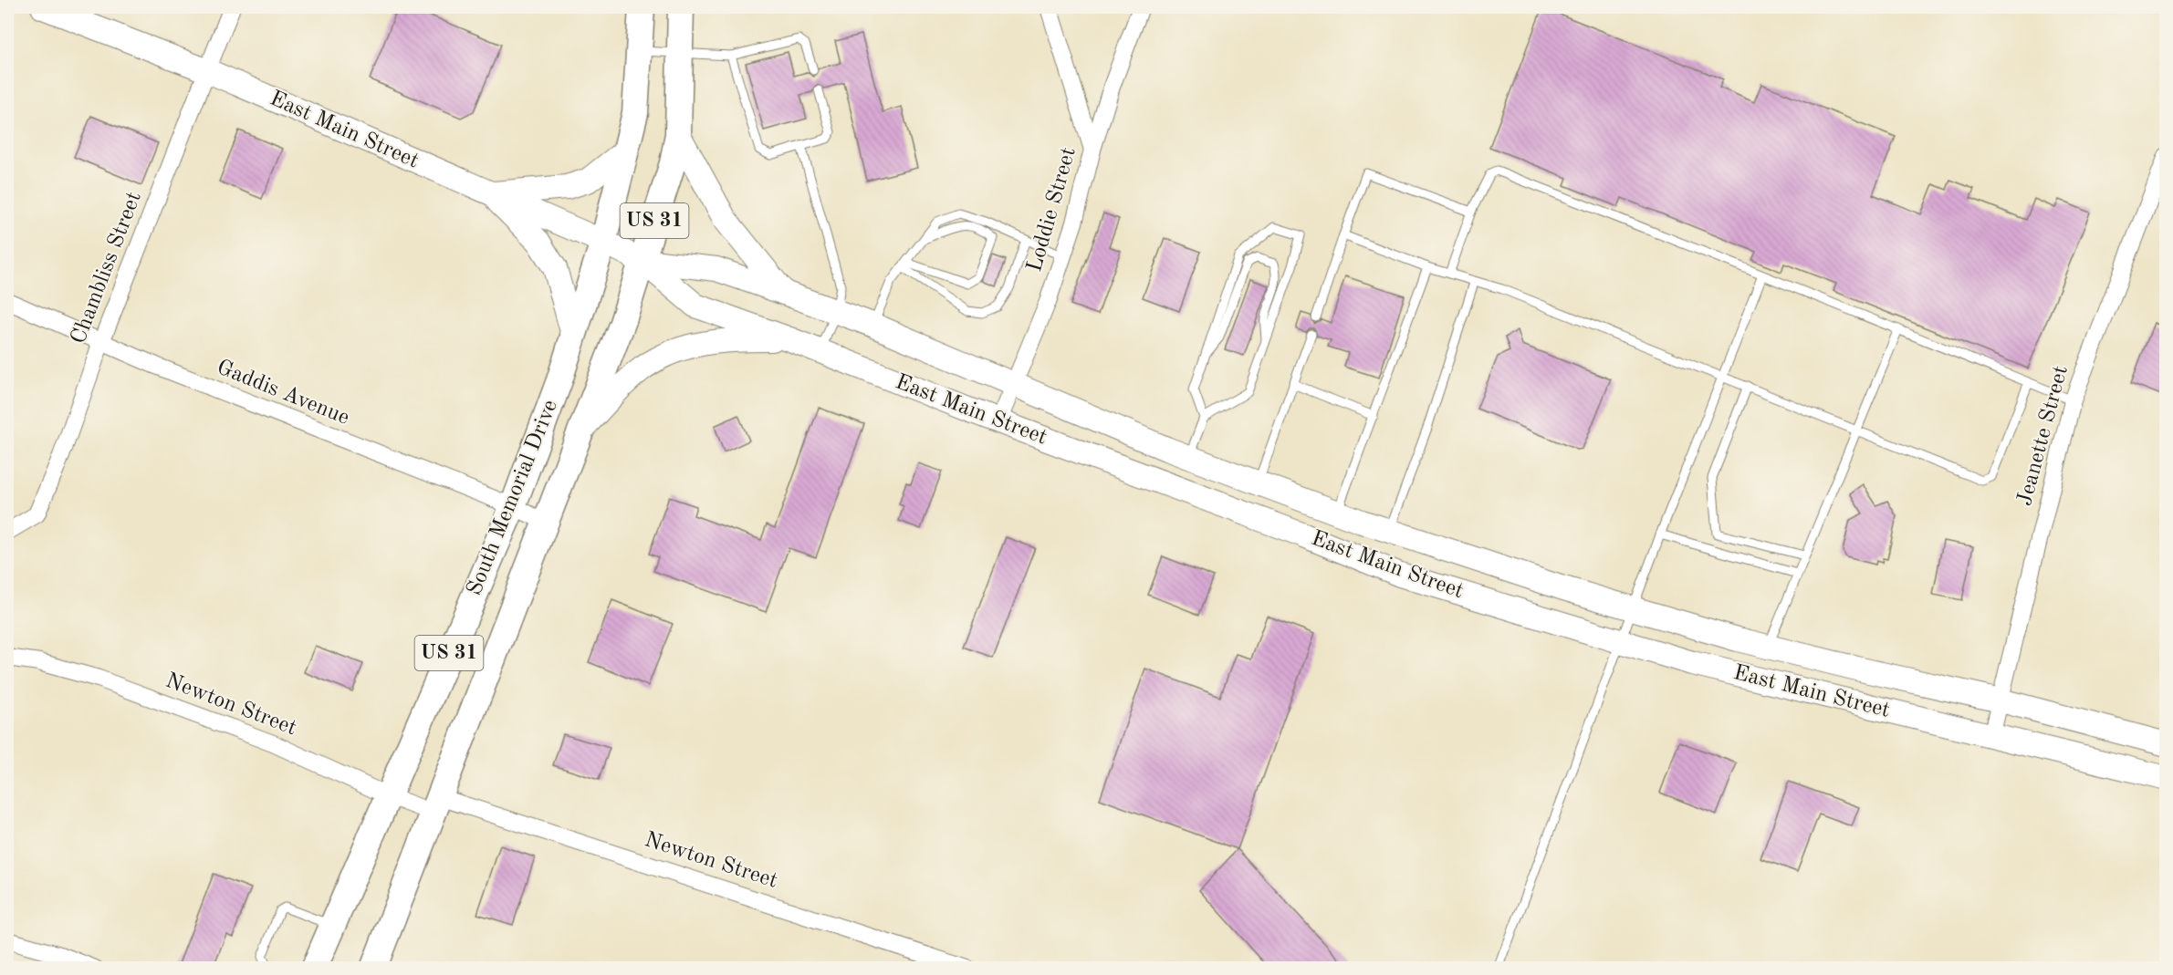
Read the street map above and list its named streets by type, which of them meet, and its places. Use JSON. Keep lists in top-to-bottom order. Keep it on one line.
{"streets":{"main road":["East Main Street","US 31","South Memorial Drive"],"street":["Loddie Street","Chambliss Street","Gaddis Avenue","Jeanette Street","Newton Street"]},"crossings":[["East Main Street","Loddie Street"],["East Main Street","Chambliss Street"],["East Main Street","Jeanette Street"],["East Main Street","South Memorial Drive"],["Chambliss Street","Gaddis Avenue"],["Gaddis Avenue","South Memorial Drive"],["South Memorial Drive","Newton Street"]]}
